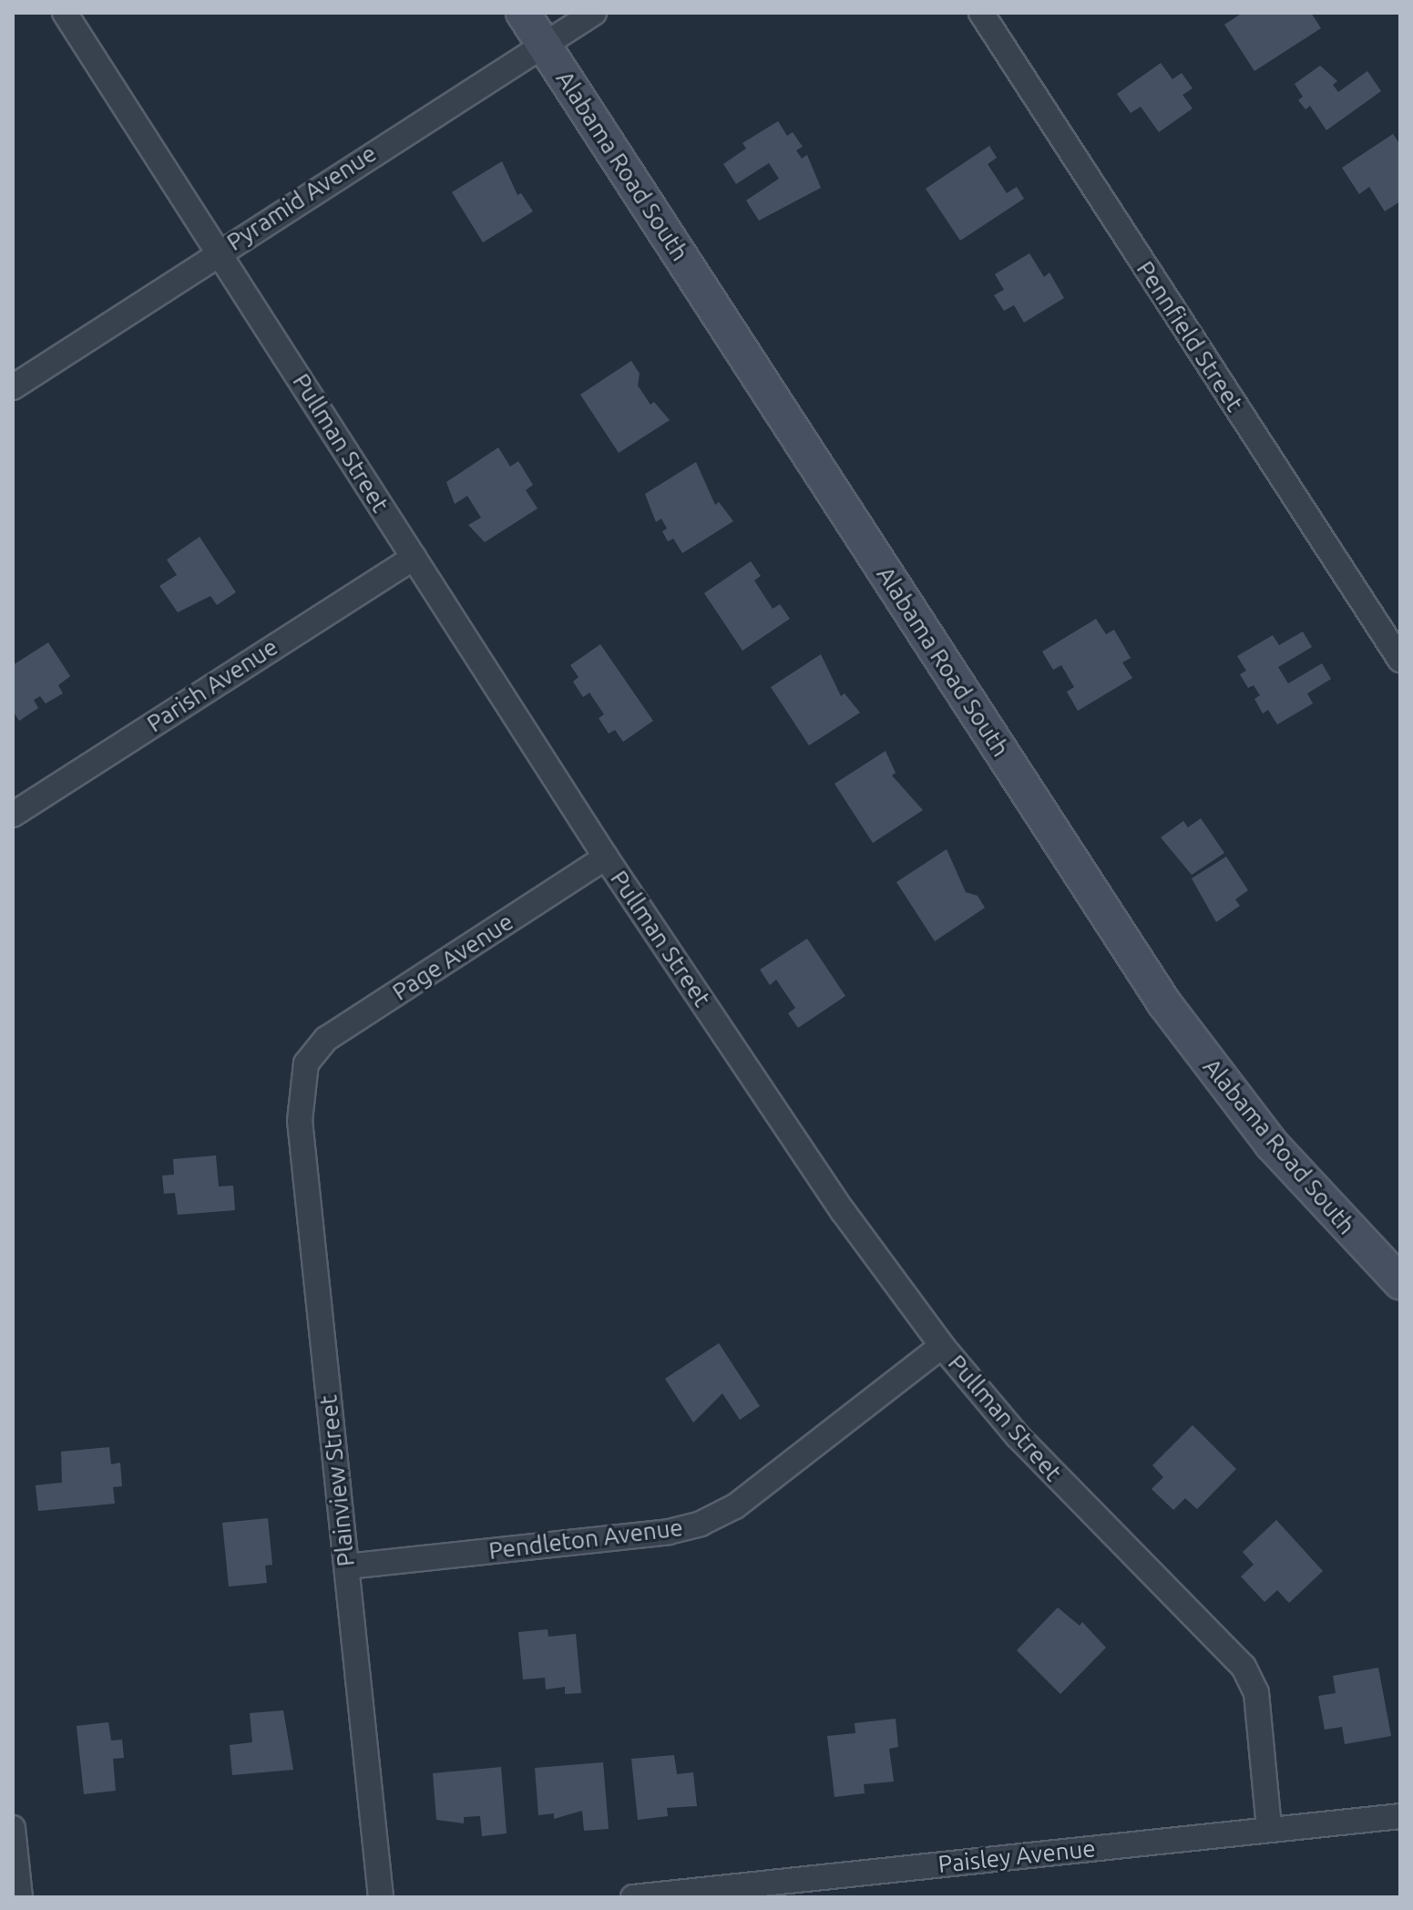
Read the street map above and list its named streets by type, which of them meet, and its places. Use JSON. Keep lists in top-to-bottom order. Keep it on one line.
{"streets":{"street":["Alabama Road South","Pyramid Avenue","Pennfield Street","Pullman Street","Parish Avenue","Page Avenue","Plainview Street","Pendleton Avenue","Paisley Avenue"]},"crossings":[["Alabama Road South","Pyramid Avenue"],["Pyramid Avenue","Pullman Street"],["Pullman Street","Parish Avenue"],["Pullman Street","Page Avenue"],["Pullman Street","Pendleton Avenue"],["Pullman Street","Paisley Avenue"],["Page Avenue","Plainview Street"],["Plainview Street","Pendleton Avenue"]]}
